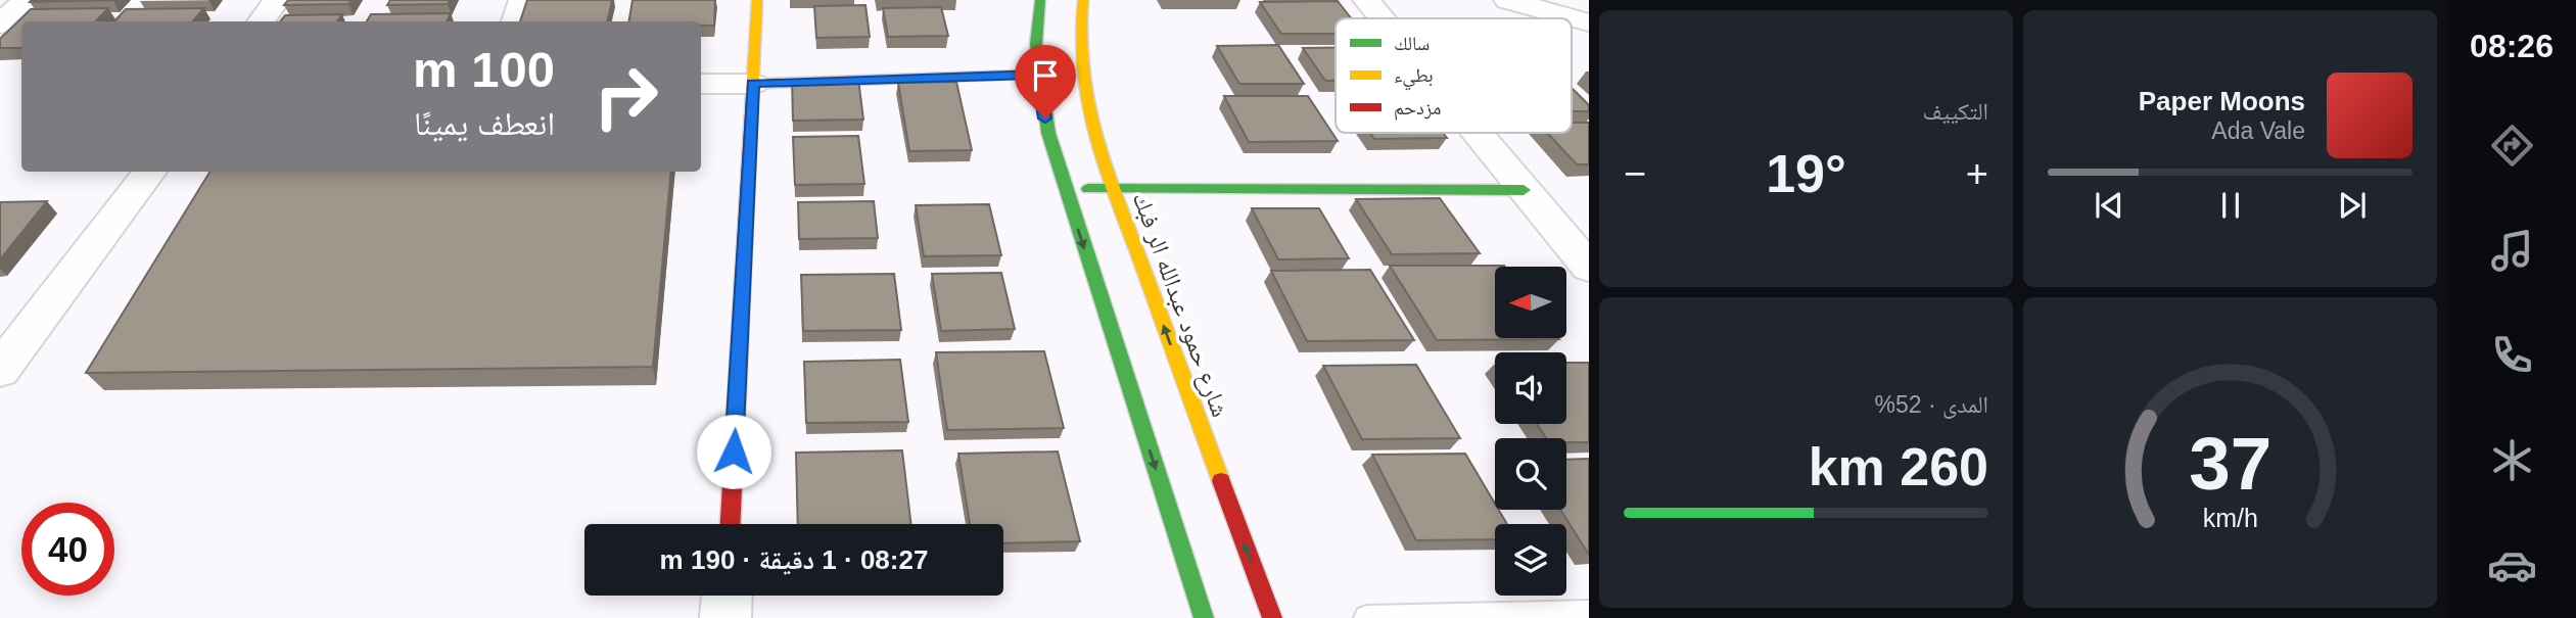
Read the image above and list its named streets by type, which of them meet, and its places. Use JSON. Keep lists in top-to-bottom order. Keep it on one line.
{"streets":{"street":["شارع حمود عبدالله الر فبك"]},"legend":["سالك","بطيء","مزدحم"],"north":"left","page":{"tabs":"08:26","tile":["التكييف",["المدى · 52%","260 km"]],"turn":["100 m","انعطف يمينًا"],"song":["Paper Moons","Ada Vale"],"heat":["−","19°","+"],"limit":"40","trip":"08:27 · 1 دقيقة · 190 m","gauge":["37","km/h"]}}
